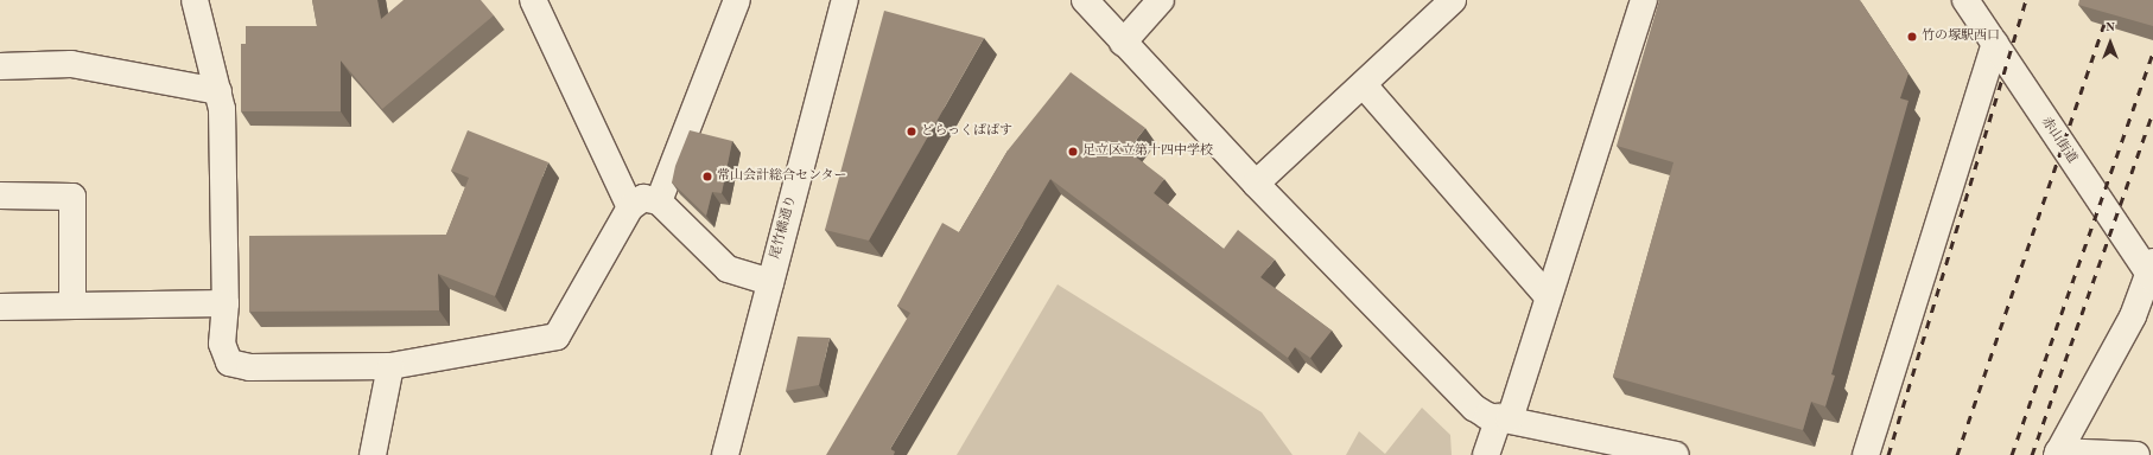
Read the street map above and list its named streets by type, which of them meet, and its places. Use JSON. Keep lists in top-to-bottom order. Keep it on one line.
{"streets":{"street":["赤山街道","尾竹橋通り"]},"places":["竹の塚駅西口","どらっくぱぱす","足立区立第十四中学校","常山会計総合センター"],"north":"top"}
